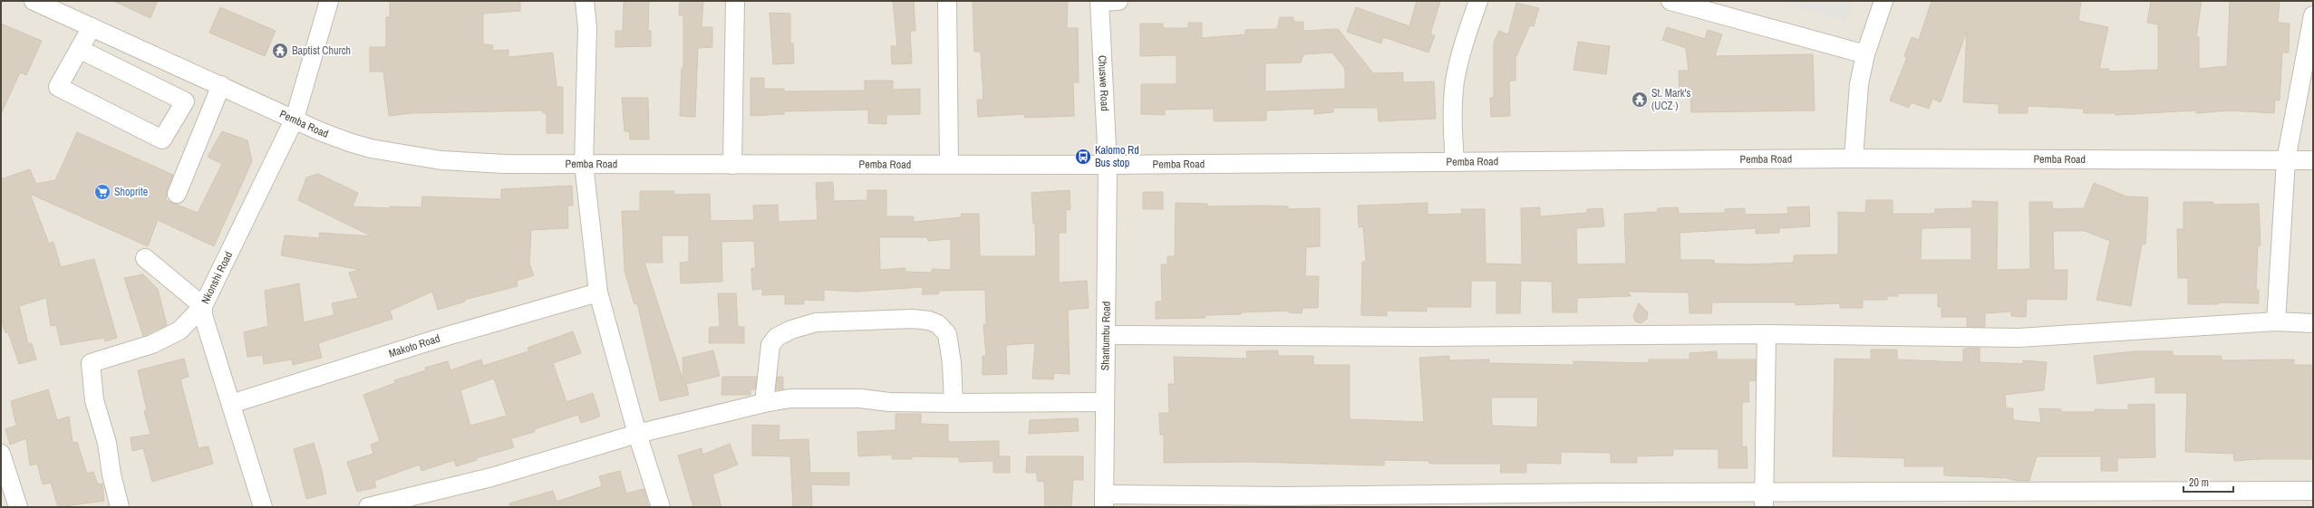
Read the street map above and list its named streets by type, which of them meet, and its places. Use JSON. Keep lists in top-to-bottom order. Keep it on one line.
{"streets":{"street":["Chuswe Road","Pemba Road","Nkonshi Road","Shantumbu Road","Makoto Road"]},"crossings":[["Chuswe Road","Pemba Road"],["Chuswe Road","Shantumbu Road"],["Pemba Road","Nkonshi Road"],["Pemba Road","Shantumbu Road"],["Nkonshi Road","Makoto Road"]],"places":{"temple":["Baptist Church","St. Mark's (UCZ )"],"bus stop":["Kalomo Rd Bus stop"],"supermarket":["Shoprite"]},"scale_bar":"20 m"}
